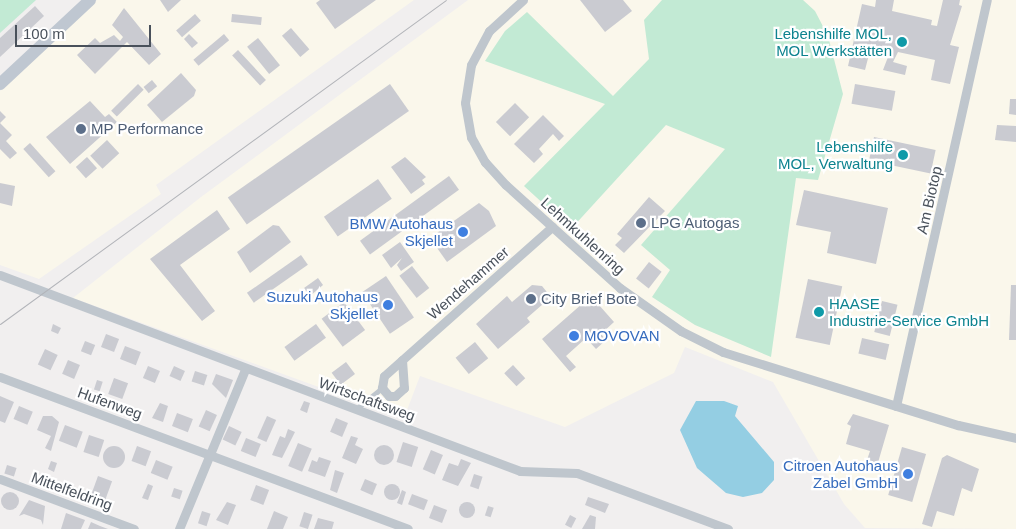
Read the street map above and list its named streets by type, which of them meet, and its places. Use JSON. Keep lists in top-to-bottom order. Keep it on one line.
{"streets":{"street":["Am Biotop","Lehmkuhlenring","Wendehammer","Wirtschaftsweg","Hufenweg","Mittelfeldring"]},"crossings":[["Am Biotop","Lehmkuhlenring"],["Lehmkuhlenring","Wendehammer"]],"places":["Lebenshilfe MOL, MOL Werkstätten","MP Performance","Lebenshilfe MOL, Verwaltung","LPG Autogas","BMW Autohaus Skjellet","City Brief Bote","Suzuki Autohaus Skjellet","HAASE Industrie-Service GmbH","MOVOVAN","Citroen Autohaus Zabel GmbH"],"scale_bar":"100 m"}
